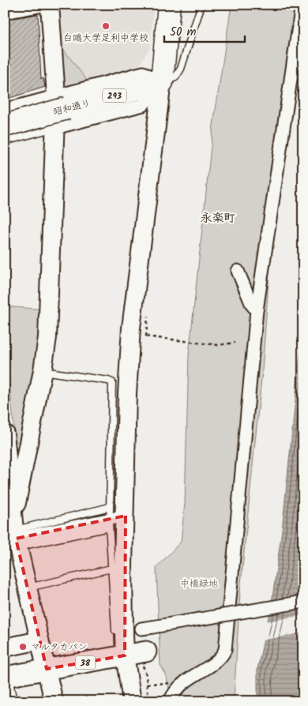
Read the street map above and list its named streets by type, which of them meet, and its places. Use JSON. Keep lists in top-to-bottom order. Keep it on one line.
{"streets":{"highway":["293","昭和通り"],"main road":["38"]},"districts":["永楽町"],"parks":["中橋緑地"],"places":["白鴎大学足利中学校","マルタカパン"],"scale_bar":"50 m"}
